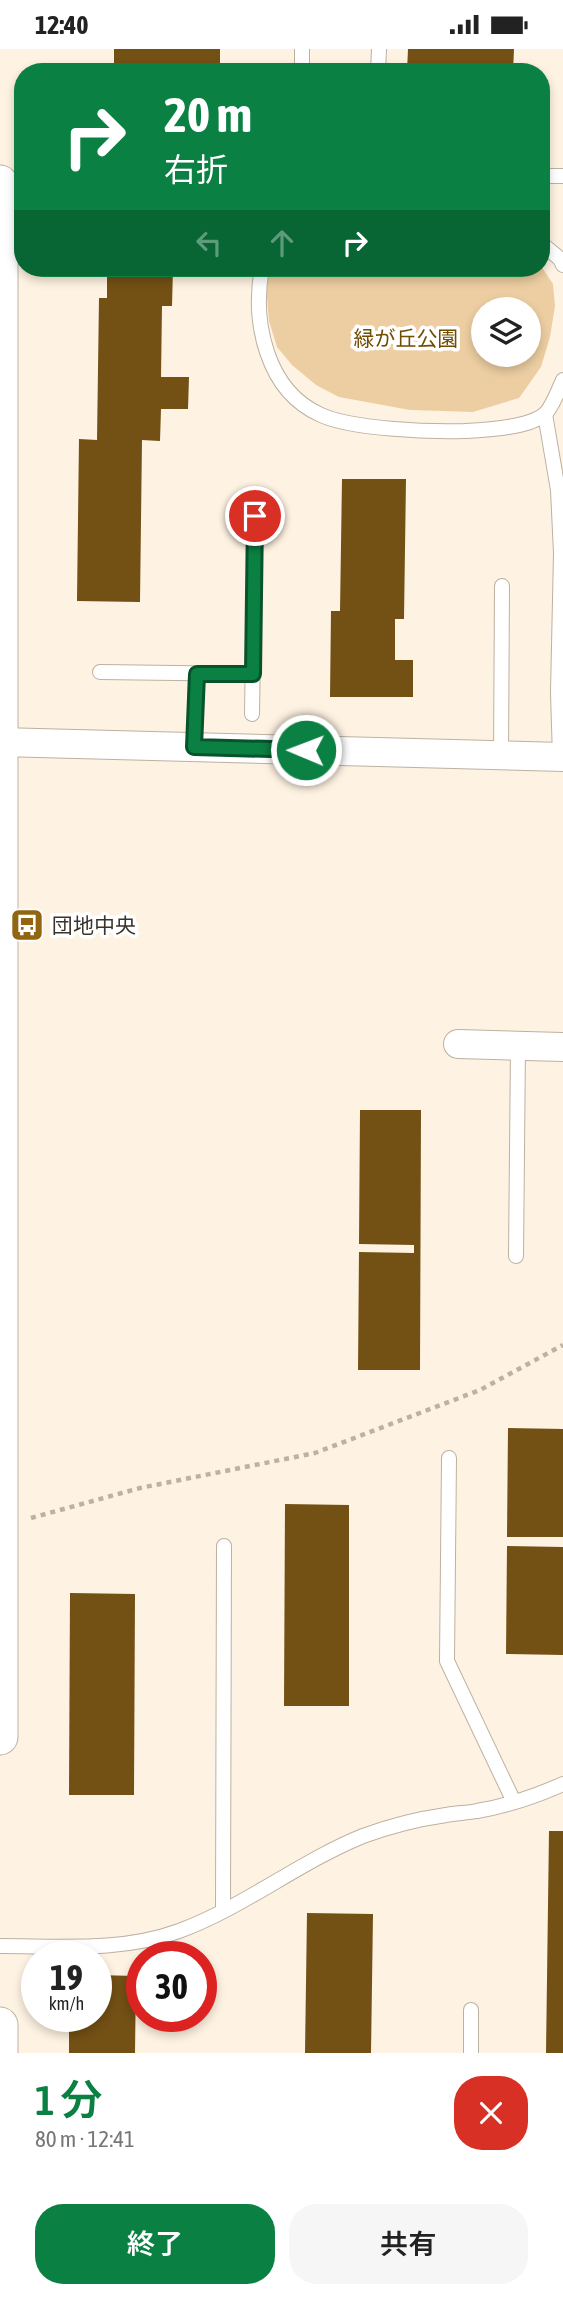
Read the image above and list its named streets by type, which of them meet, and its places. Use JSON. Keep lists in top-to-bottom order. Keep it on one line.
{"parks":["緑が丘公園"],"places":{"bus stop":["団地中央"]},"page":{"status":"12:40","turn":["20 m","右折"],"speed":"19 km/h","limit":"30","heading":["1 分","80 m · 12:41"],"buttons":["終了","共有"]}}
